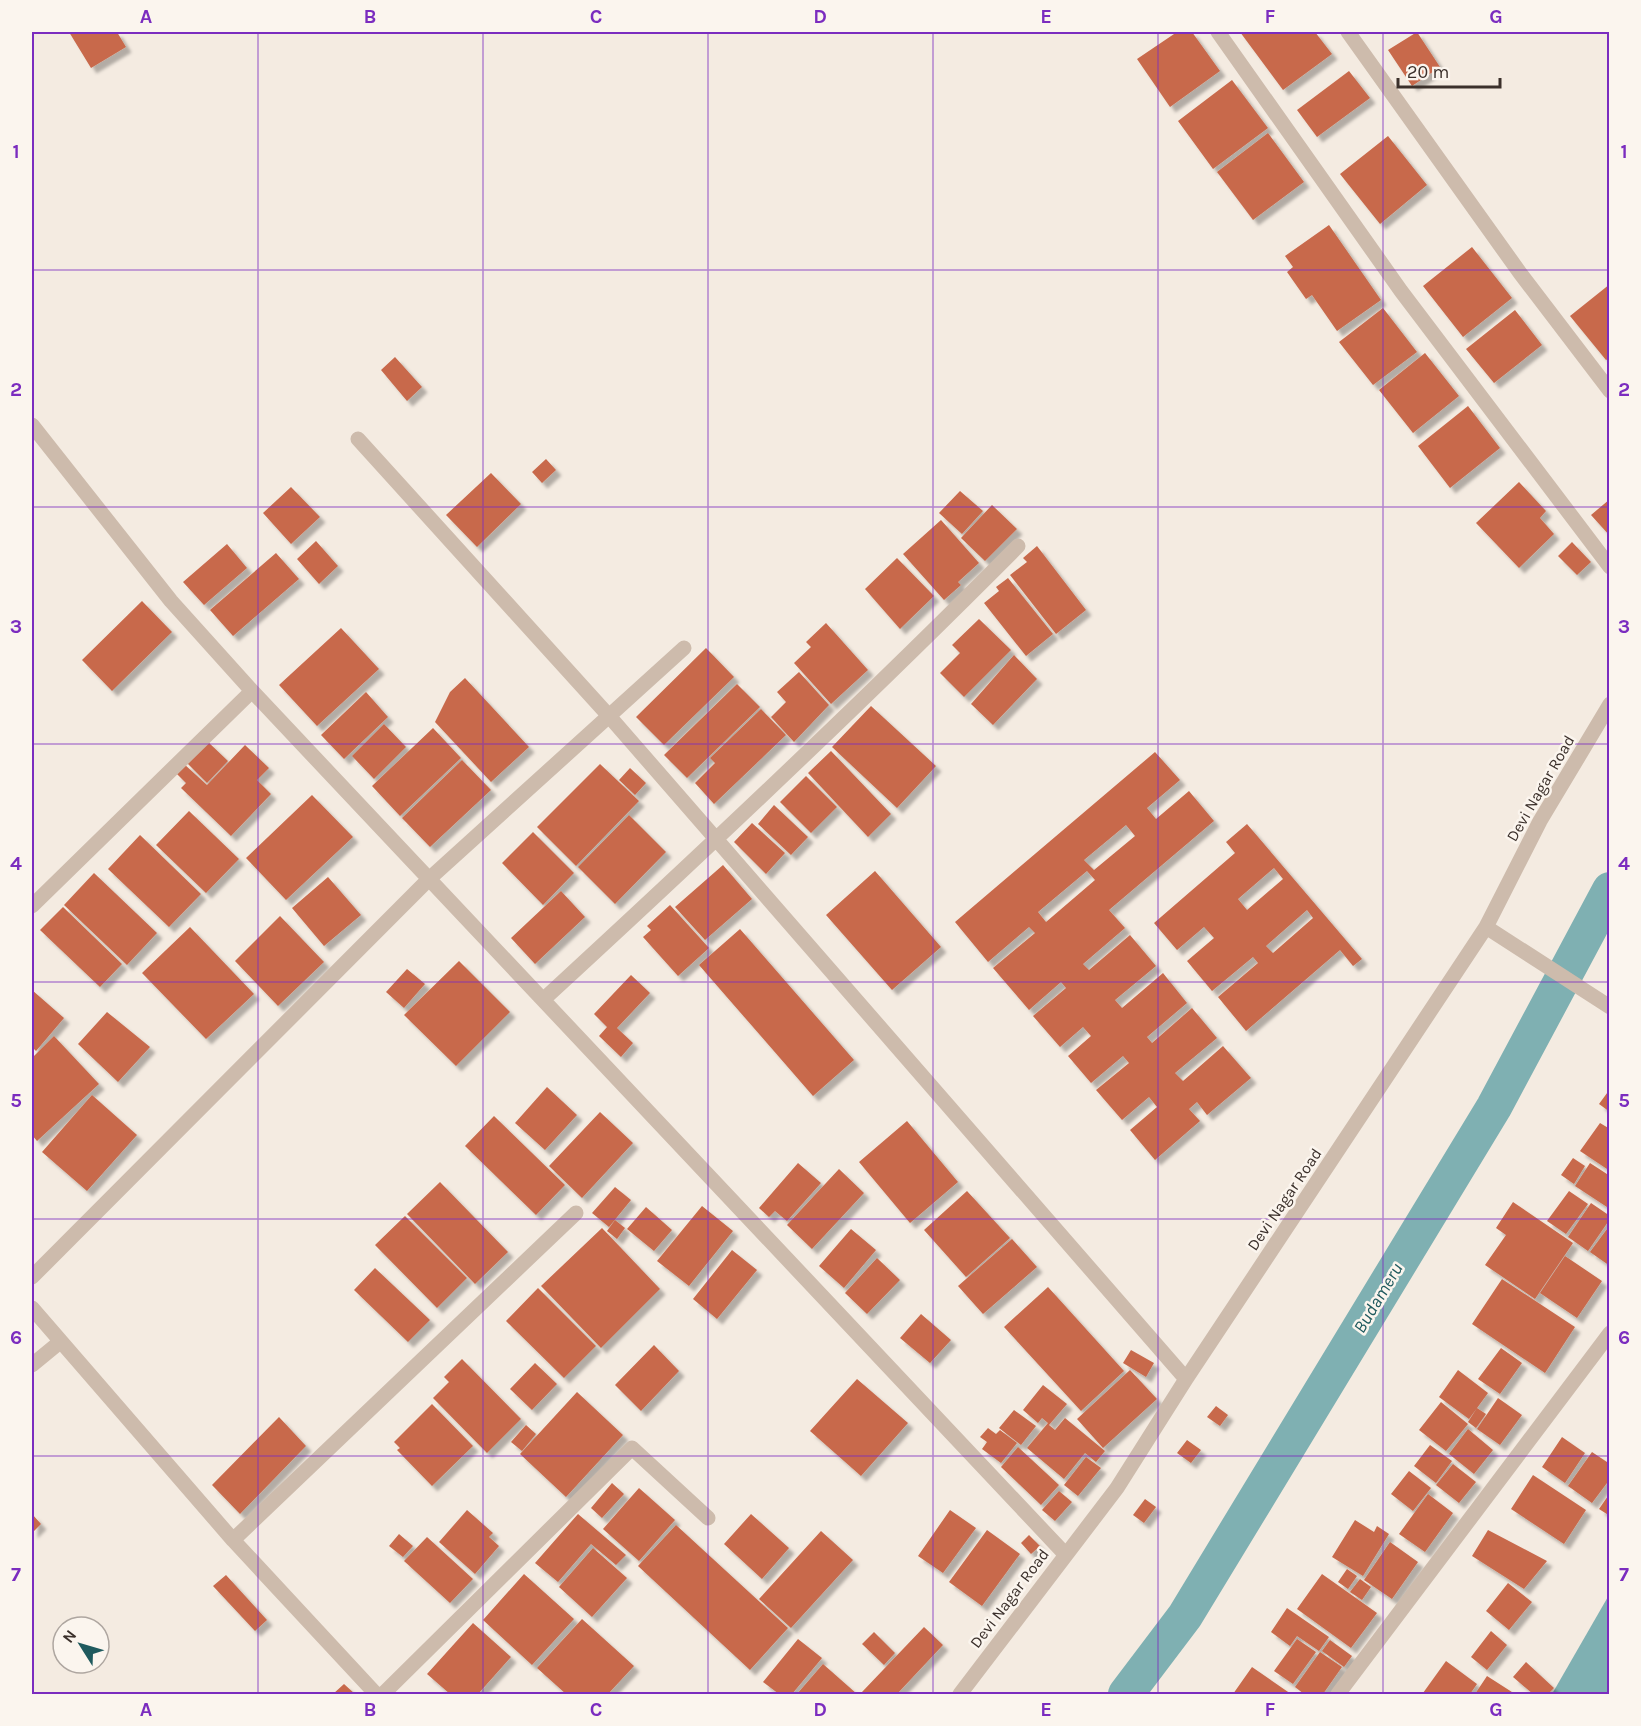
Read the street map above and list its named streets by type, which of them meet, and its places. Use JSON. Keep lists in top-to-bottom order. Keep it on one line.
{"streets":{"street":["Devi Nagar Road"]},"water":["Budameru"],"scale_bar":"20 m","north":"top left","grid":{"columns":["A","B","C","D","E","F","G"],"rows":["1","2","3","4","5","6","7"]}}
